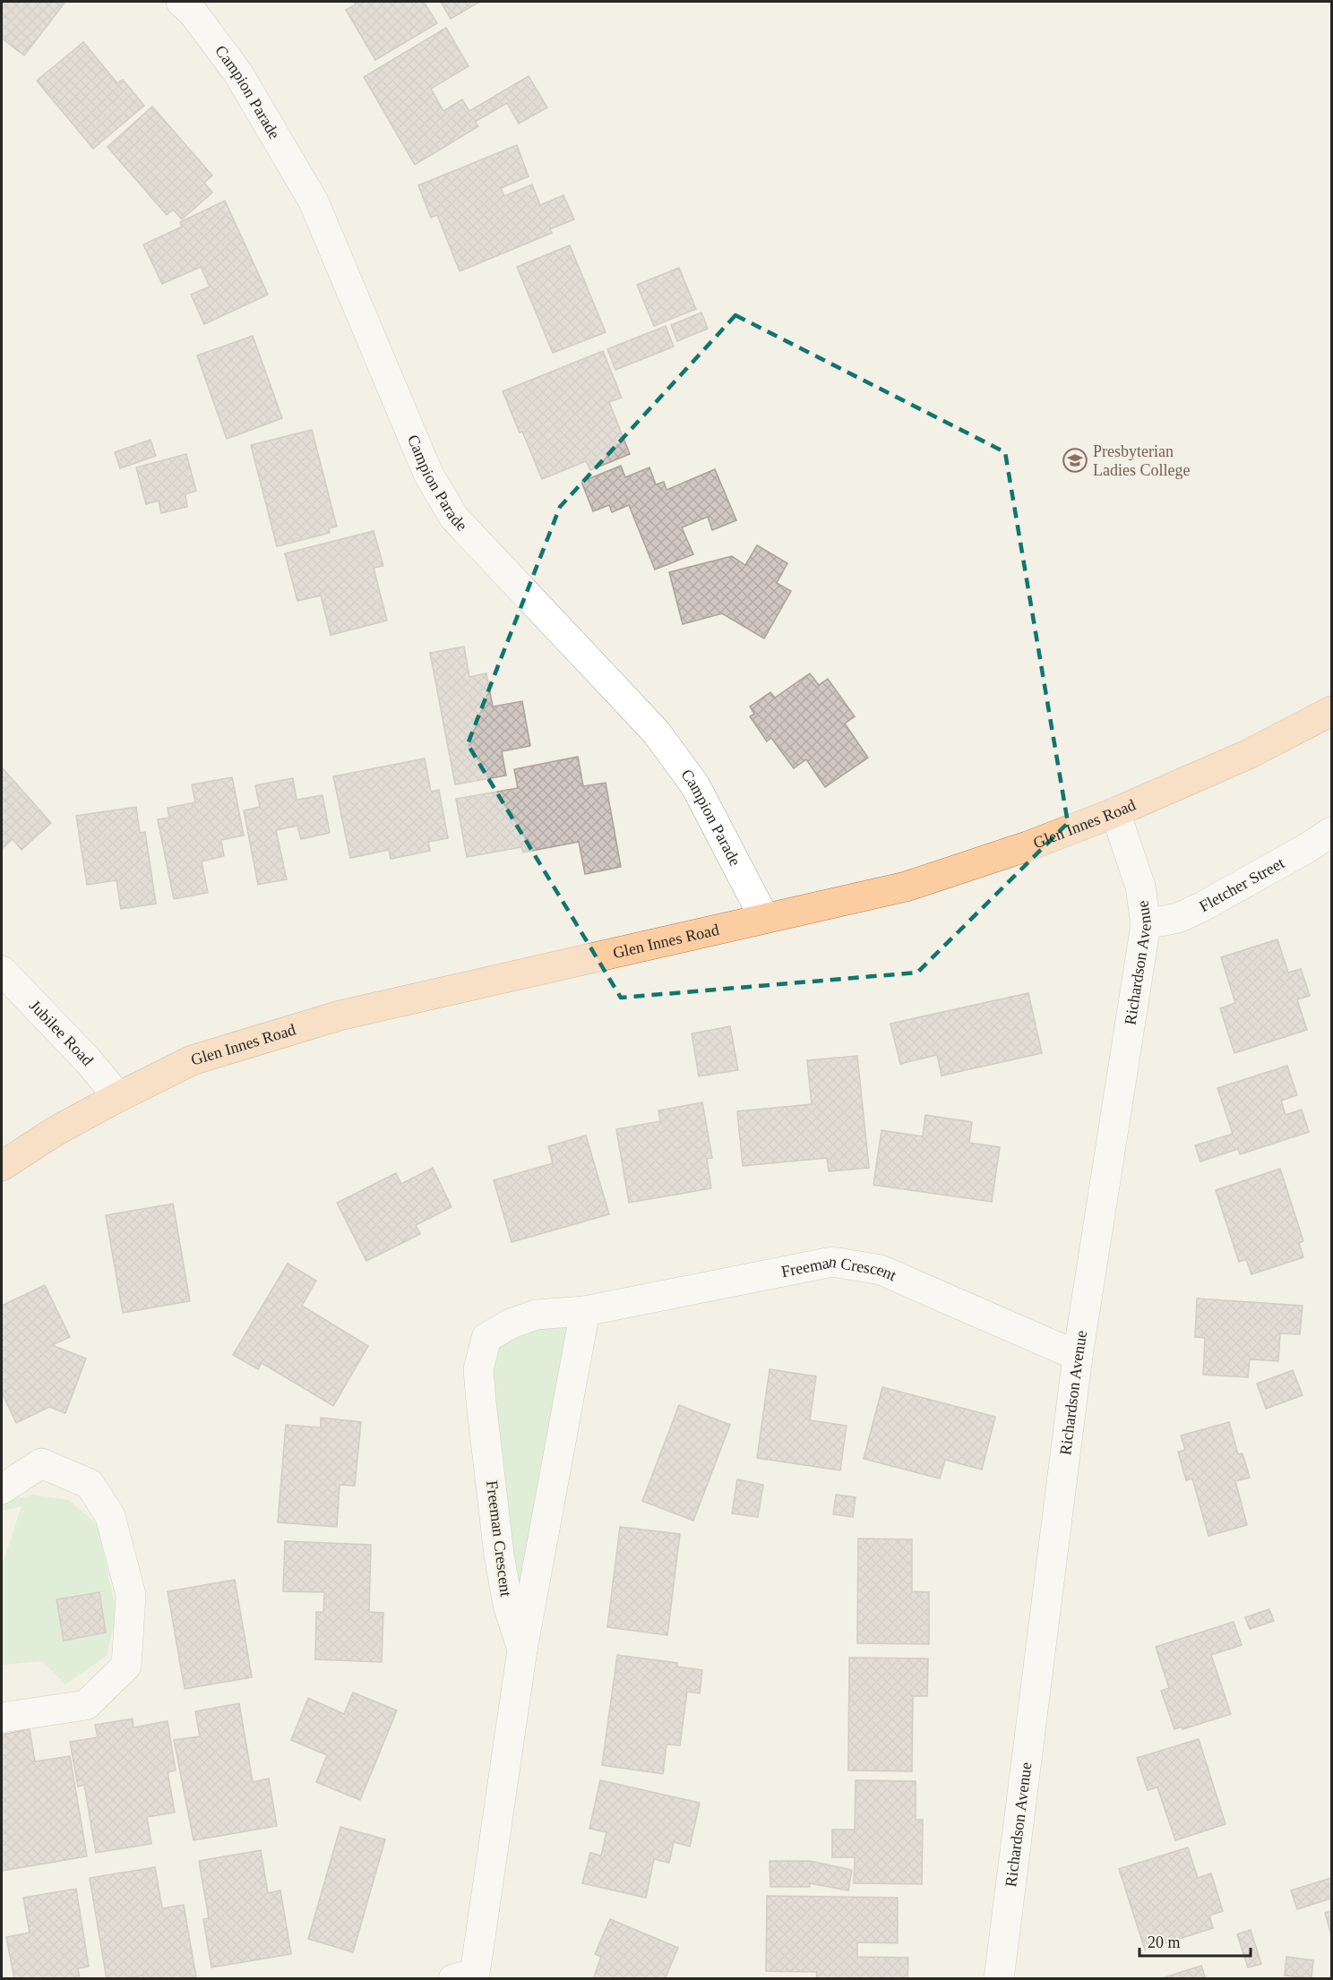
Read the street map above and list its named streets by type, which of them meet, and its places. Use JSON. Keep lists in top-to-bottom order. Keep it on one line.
{"streets":{"main road":["Glen Innes Road"],"street":["Campion Parade","Fletcher Street","Richardson Avenue","Jubilee Road","Freeman Crescent"]},"crossings":[["Campion Parade","Glen Innes Road"],["Glen Innes Road","Richardson Avenue"],["Glen Innes Road","Jubilee Road"],["Fletcher Street","Richardson Avenue"],["Richardson Avenue","Freeman Crescent"]],"places":{"school or university":["Presbyterian Ladies College"]},"scale_bar":"20 m"}
